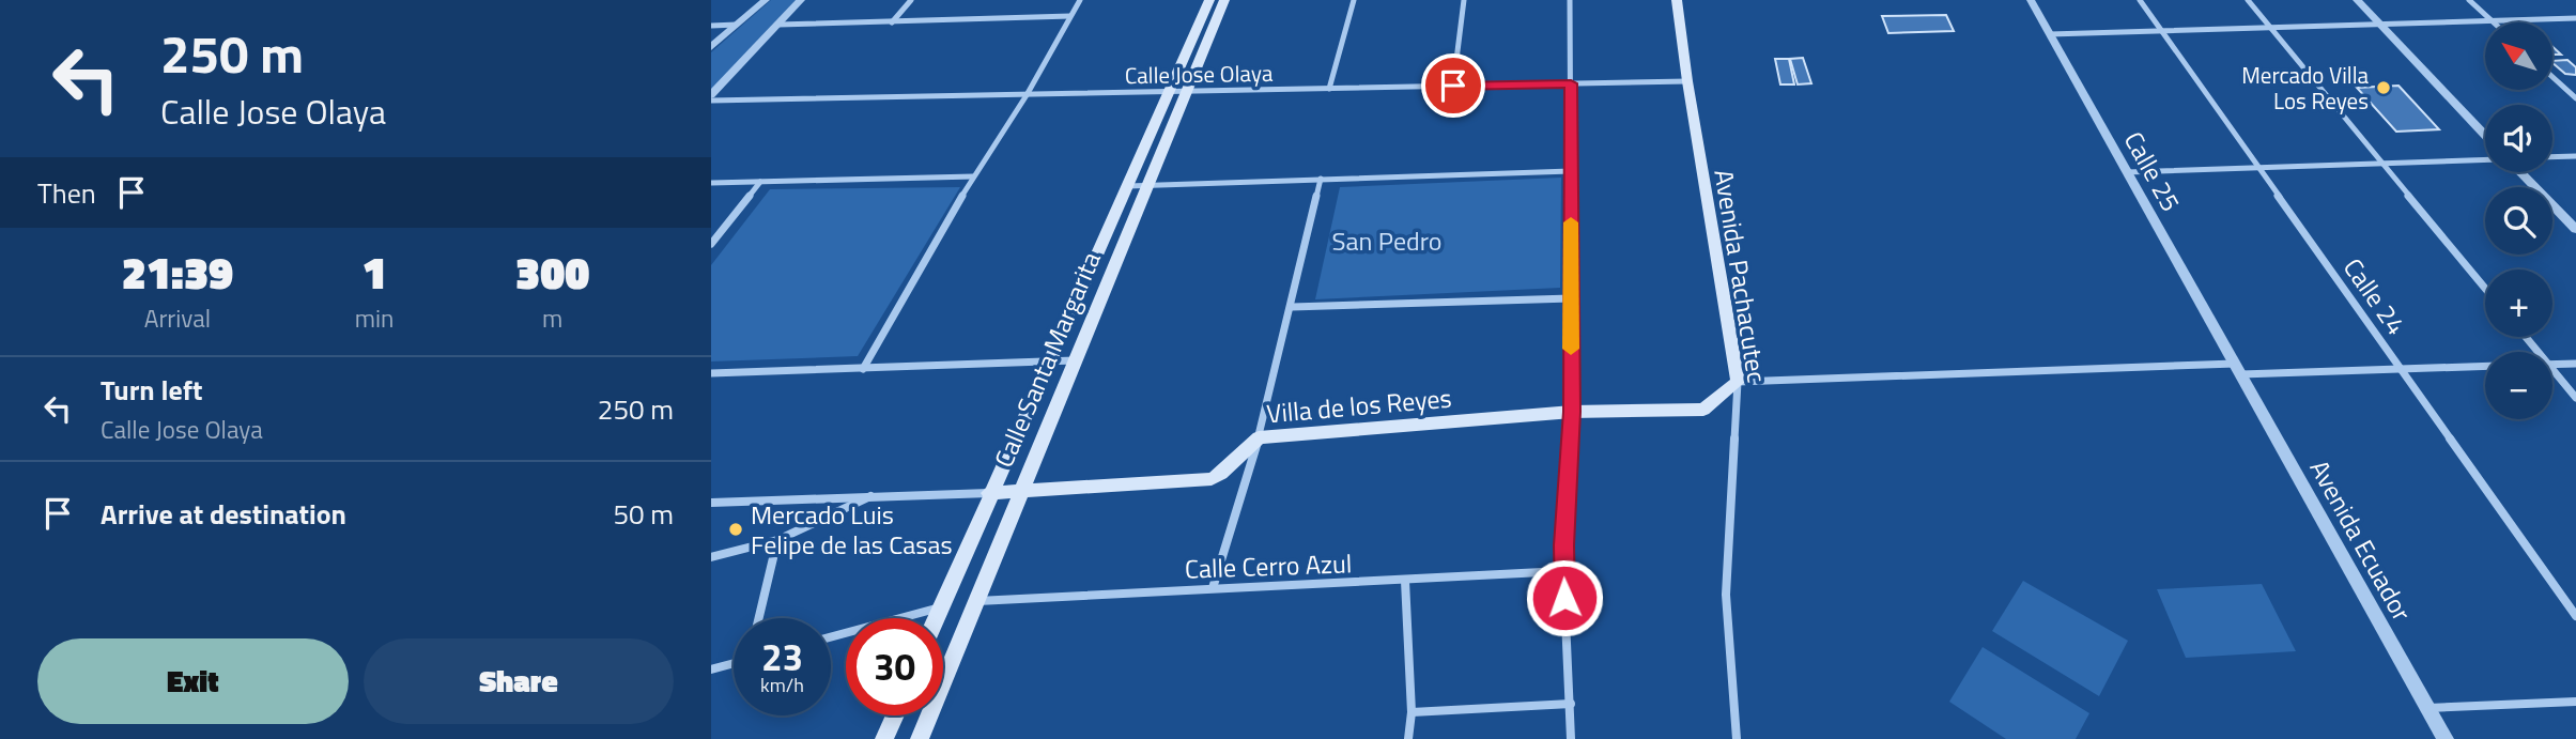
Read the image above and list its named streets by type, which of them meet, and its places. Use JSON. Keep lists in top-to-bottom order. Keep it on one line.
{"streets":{"main road":["Avenida Pachacutec","Calle Santa Margarita","Villa de los Reyes"],"street":["Calle Jose Olaya","Calle 25","Calle 24","Avenida Ecuador","Calle Cerro Azul"]},"crossings":[["Calle Jose Olaya","Avenida Pachacutec"],["Calle Jose Olaya","Calle Santa Margarita"],["Calle 25","Avenida Ecuador"],["Avenida Pachacutec","Villa de los Reyes"],["Calle Santa Margarita","Villa de los Reyes"],["Calle Santa Margarita","Calle Cerro Azul"]],"parks":["San Pedro"],"places":["Mercado Villa Los Reyes","Mercado Luis Felipe de las Casas"],"north":"top left","page":{"turn":["250 m","Calle Jose Olaya"],"map_buttons":["+","−"],"then":"Then","eta":["21:39","Arrival","1","min","300","m"],"list":[{"name":"Turn left","note":"Calle Jose Olaya","value":"250 m"},{"name":"Arrive at destination","value":"50 m"}],"speed":"23 km/h","limit":"30","buttons":["Exit","Share"]}}
